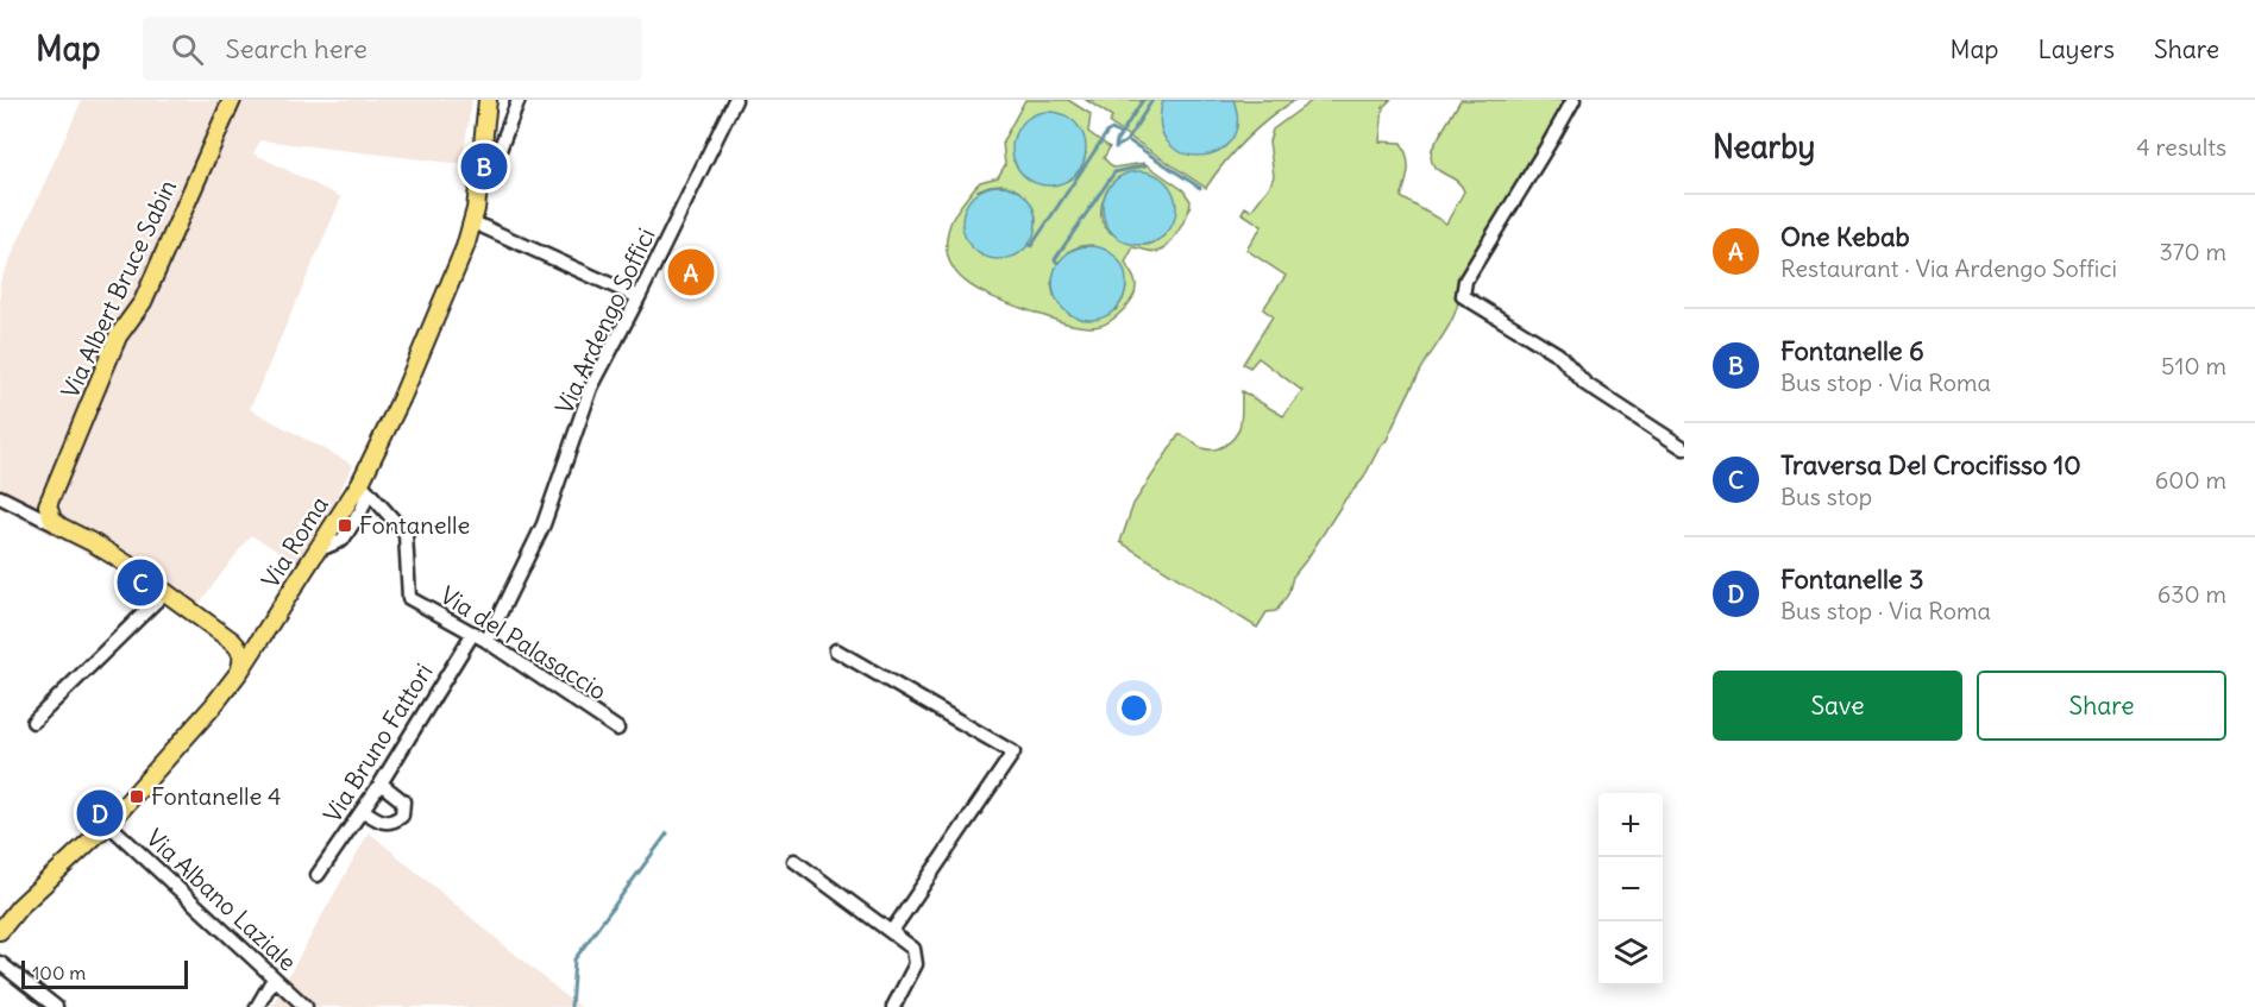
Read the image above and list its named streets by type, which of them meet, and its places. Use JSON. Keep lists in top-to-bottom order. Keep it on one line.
{"streets":{"main road":["Via Albert Bruce Sabin","Via Roma"],"street":["Via Ardengo Soffici","Via del Palasaccio","Via Bruno Fattori","Via Albano Laziale"]},"crossings":[["Via Ardengo Soffici","Via del Palasaccio"],["Via Roma","Via del Palasaccio"],["Via Roma","Via Albano Laziale"],["Via del Palasaccio","Via Bruno Fattori"]],"places":{"transit":["Fontanelle","Fontanelle 4"]},"scale_bar":"100 m","page":{"header":"Map","search":"Search here","nav":["Map","Layers","Share"],"heading":["Nearby","4 results"],"pins":["B","A","C","D"],"list":[{"mark":"A","name":"One Kebab","note":"Restaurant · Via Ardengo Soffici","value":"370 m"},{"mark":"B","name":"Fontanelle 6","note":"Bus stop · Via Roma","value":"510 m"},{"mark":"C","name":"Traversa Del Crocifisso 10","note":"Bus stop","value":"600 m"},{"mark":"D","name":"Fontanelle 3","note":"Bus stop · Via Roma","value":"630 m"}],"buttons":["Save","Share"],"map_buttons":["+","−"],"scale":"100 m"}}
